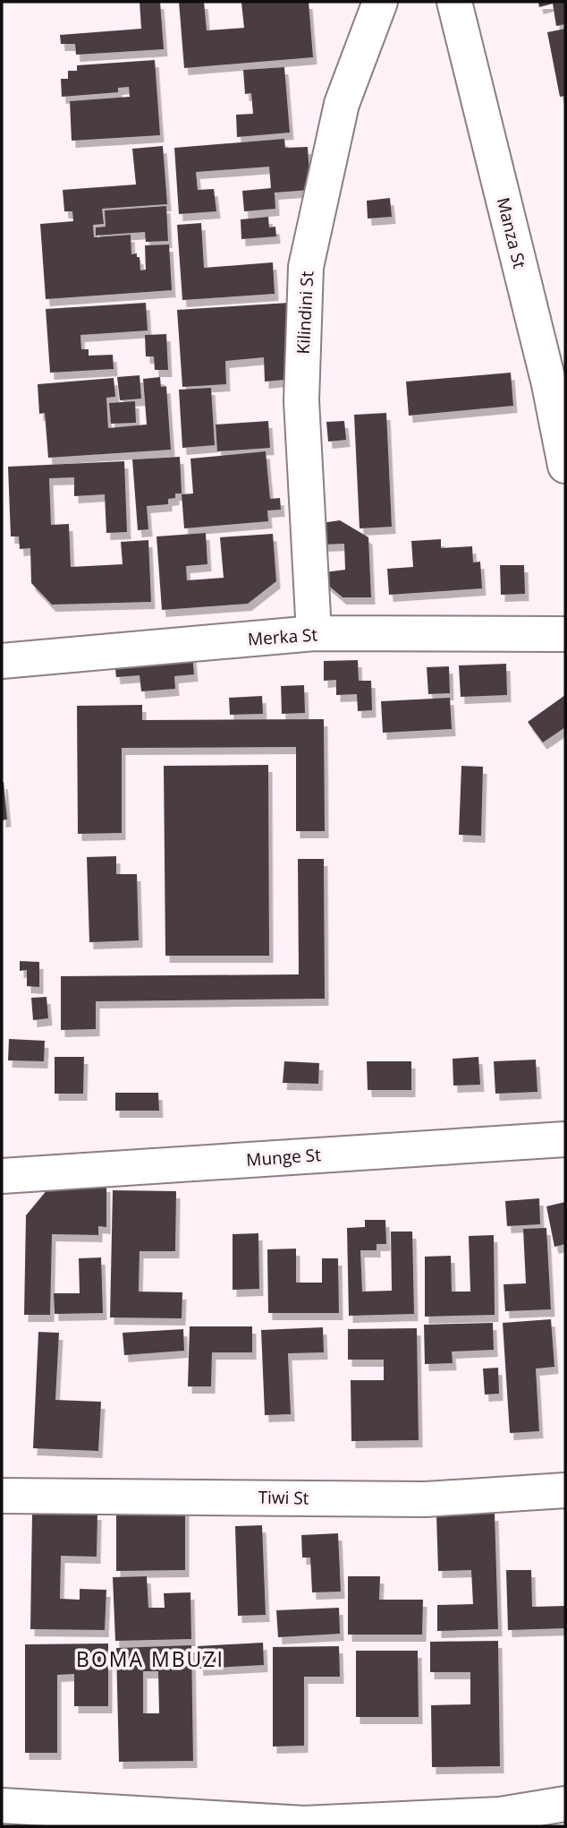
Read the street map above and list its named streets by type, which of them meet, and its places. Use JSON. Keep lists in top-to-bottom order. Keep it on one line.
{"streets":{"street":["Manza St","Kilindini St","Merka St","Munge St","Tiwi St"]},"crossings":[["Kilindini St","Merka St"]],"districts":["BOMA MBUZI"]}
